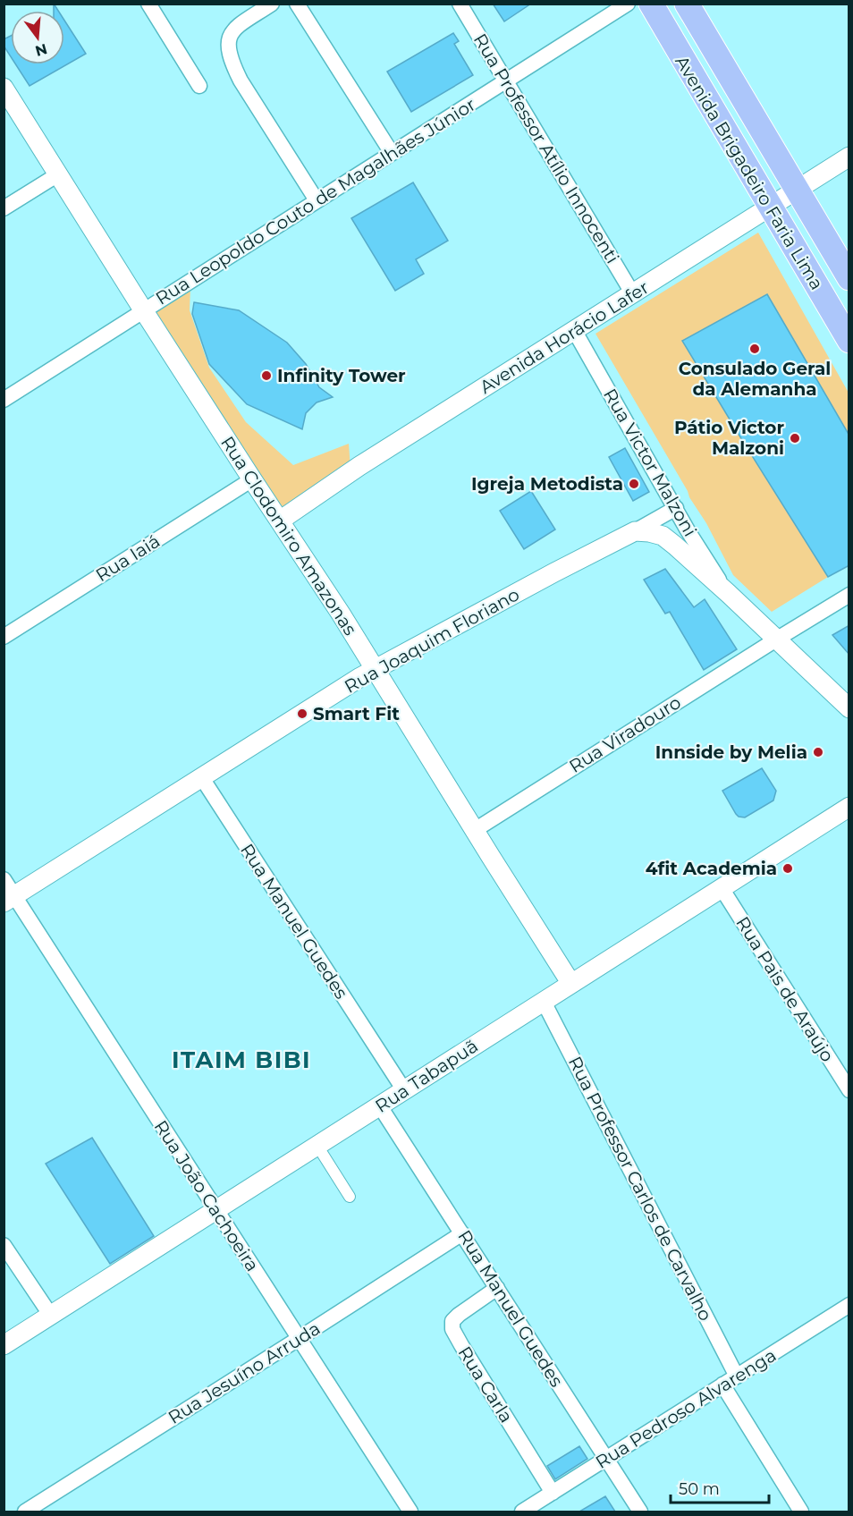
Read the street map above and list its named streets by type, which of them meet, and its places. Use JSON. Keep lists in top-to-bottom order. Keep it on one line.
{"streets":{"highway":["Avenida Brigadeiro Faria Lima"],"street":["Rua Professor Atílio Innocenti","Rua Leopoldo Couto de Magalhães Júnior","Avenida Horácio Lafer","Rua Victor Malzoni","Rua Clodomiro Amazonas","Rua Iaiá","Rua Joaquim Floriano","Rua Viradouro","Rua Manuel Guedes","Rua Pais de Araújo","Rua Tabapuã","Rua Professor Carlos de Carvalho","Rua João Cachoeira","Rua Jesuíno Arruda","Rua Carla","Rua Pedroso Alvarenga"]},"crossings":[["Rua Professor Atílio Innocenti","Rua Leopoldo Couto de Magalhães Júnior"],["Rua Professor Atílio Innocenti","Avenida Horácio Lafer"],["Avenida Brigadeiro Faria Lima","Avenida Horácio Lafer"],["Rua Leopoldo Couto de Magalhães Júnior","Rua Clodomiro Amazonas"],["Avenida Horácio Lafer","Rua Victor Malzoni"],["Avenida Horácio Lafer","Rua Clodomiro Amazonas"],["Rua Victor Malzoni","Rua Joaquim Floriano"],["Rua Victor Malzoni","Rua Viradouro"],["Rua Clodomiro Amazonas","Rua Iaiá"],["Rua Clodomiro Amazonas","Rua Joaquim Floriano"],["Rua Clodomiro Amazonas","Rua Viradouro"],["Rua Clodomiro Amazonas","Rua Tabapuã"],["Rua Joaquim Floriano","Rua Manuel Guedes"],["Rua Joaquim Floriano","Rua João Cachoeira"],["Rua Manuel Guedes","Rua Tabapuã"],["Rua Manuel Guedes","Rua Jesuíno Arruda"],["Rua Manuel Guedes","Rua Carla"],["Rua Manuel Guedes","Rua Pedroso Alvarenga"],["Rua Pais de Araújo","Rua Tabapuã"],["Rua Tabapuã","Rua Professor Carlos de Carvalho"],["Rua Tabapuã","Rua João Cachoeira"],["Rua Professor Carlos de Carvalho","Rua Pedroso Alvarenga"],["Rua João Cachoeira","Rua Jesuíno Arruda"],["Rua Carla","Rua Pedroso Alvarenga"]],"districts":["ITAIM BIBI"],"places":["Consulado Geral da Alemanha","Infinity Tower","Pátio Victor Malzoni","Igreja Metodista","Smart Fit","Innside by Melia","4fit Academia"],"scale_bar":"50 m","north":"bottom"}
